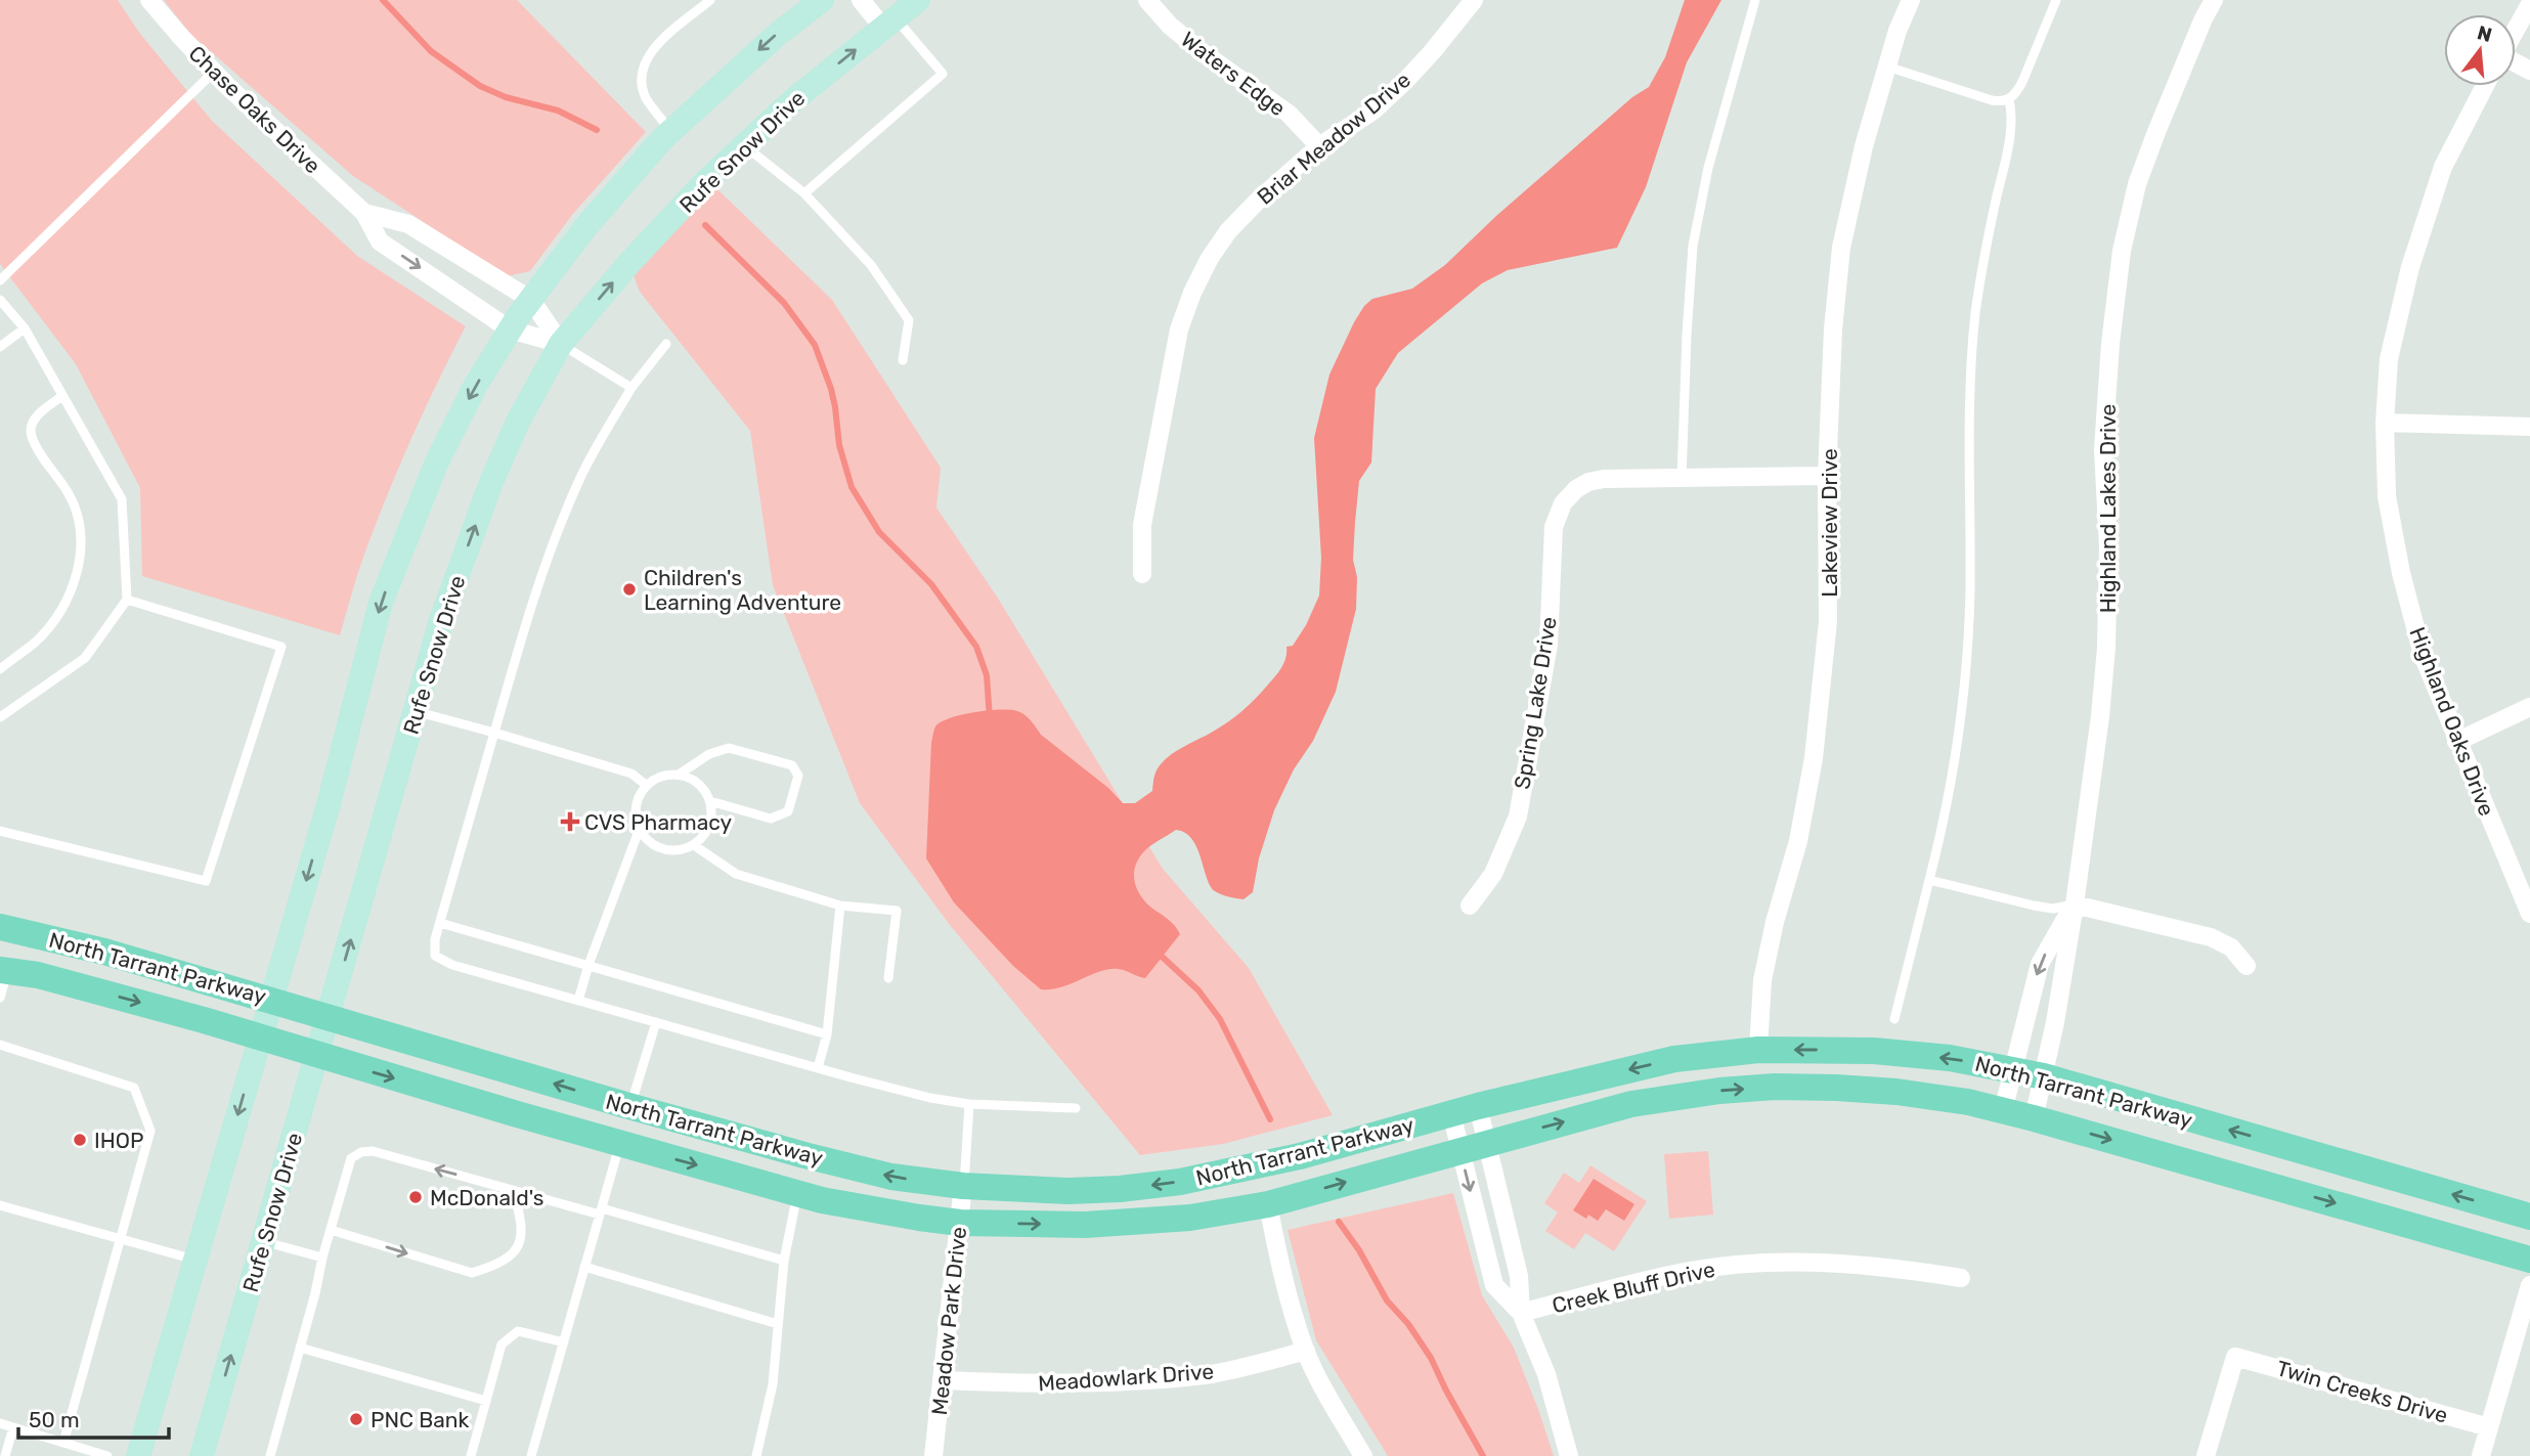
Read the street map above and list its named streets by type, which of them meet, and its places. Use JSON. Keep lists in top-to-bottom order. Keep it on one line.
{"streets":{"main road":["Rufe Snow Drive","North Tarrant Parkway"],"street":["Waters Edge","Chase Oaks Drive","Briar Meadow Drive","Highland Lakes Drive","Lakeview Drive","Spring Lake Drive","Highland Oaks Drive","Creek Bluff Drive","Meadow Park Drive","Meadowlark Drive","Twin Creeks Drive"]},"crossings":[["Waters Edge","Briar Meadow Drive"],["Chase Oaks Drive","Rufe Snow Drive"],["Rufe Snow Drive","North Tarrant Parkway"],["Highland Lakes Drive","North Tarrant Parkway"],["Lakeview Drive","Spring Lake Drive"],["Lakeview Drive","North Tarrant Parkway"],["North Tarrant Parkway","Meadow Park Drive"],["Meadow Park Drive","Meadowlark Drive"]],"places":{"other":["Children's Learning Adventure","IHOP","McDonald's","PNC Bank"],"health":["CVS Pharmacy"]},"scale_bar":"50 m","north":"top"}
